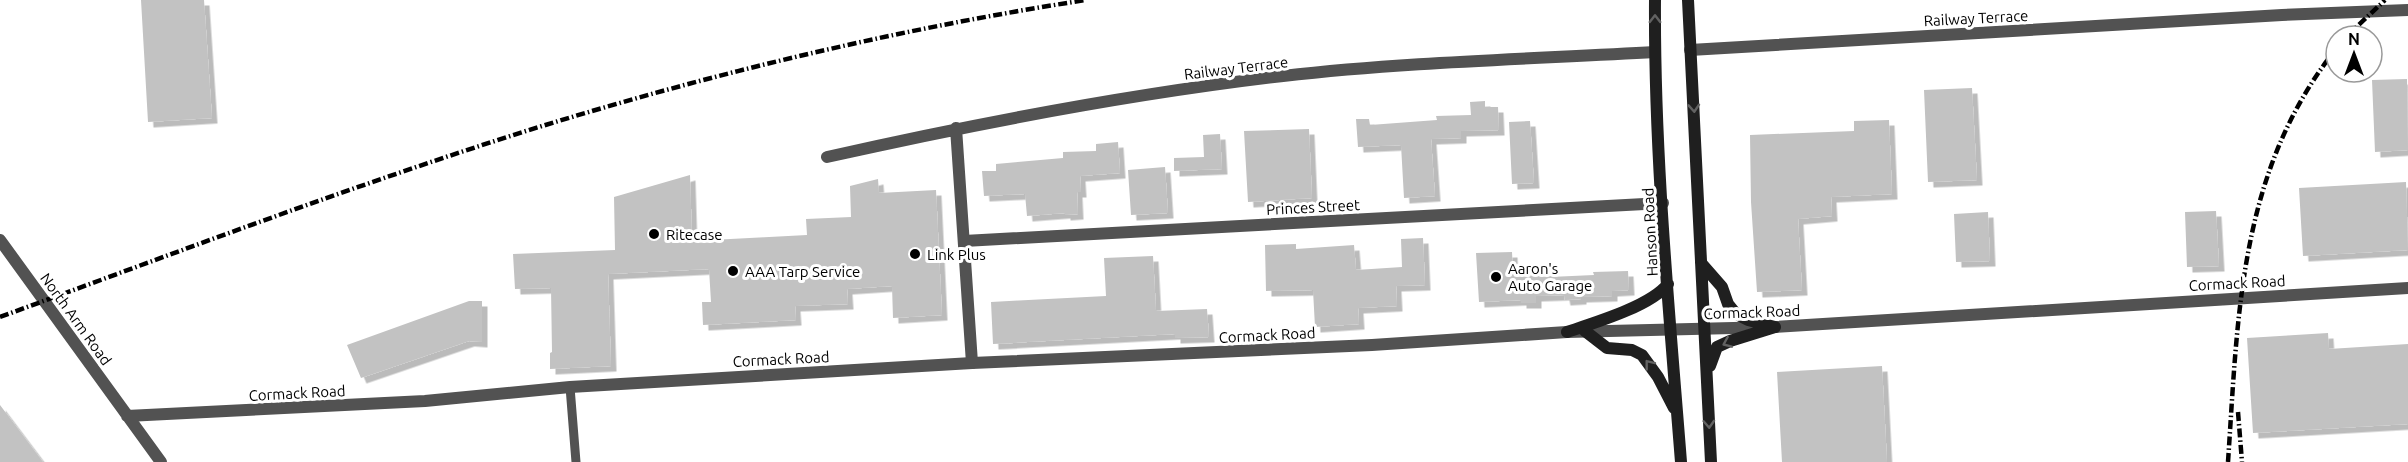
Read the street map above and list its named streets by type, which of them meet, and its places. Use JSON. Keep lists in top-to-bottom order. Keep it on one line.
{"streets":{"main road":["Hanson Road"],"street":["Railway Terrace","Princes Street","Cormack Road","North Arm Road"]},"crossings":[["Railway Terrace","Hanson Road"],["Princes Street","Hanson Road"],["Hanson Road","Cormack Road"],["Cormack Road","North Arm Road"]],"places":["Ritecase","Link Plus","AAA Tarp Service","Aaron's Auto Garage"],"north":"top"}
